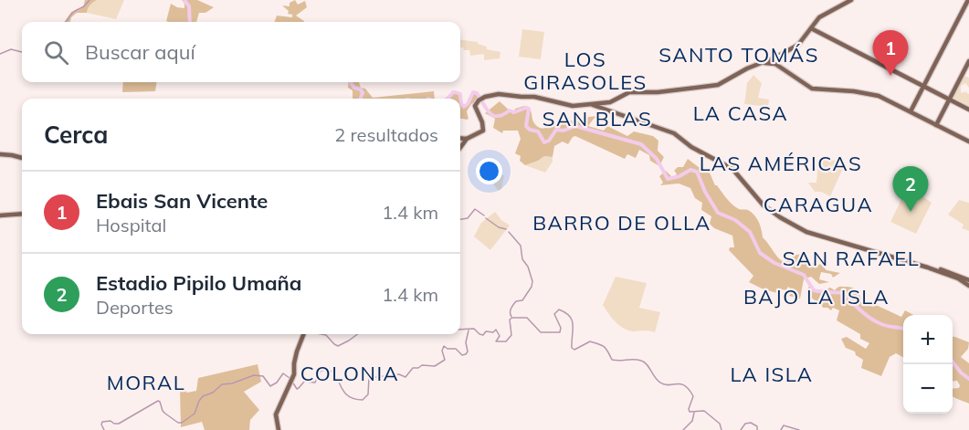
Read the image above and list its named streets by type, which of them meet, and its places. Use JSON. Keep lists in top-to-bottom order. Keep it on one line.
{"districts":["SANTO TOMÁS","LOS GIRASOLES","LA CASA","SAN BLAS","LAS AMÉRICAS","CARAGUA","BARRO DE OLLA","SAN RAFAEL","BAJO LA ISLA","COLONIA","LA ISLA","MORAL"],"page":{"search":"Buscar aquí","pins":["1","2"],"heading":["Cerca","2 resultados"],"list":[{"mark":"1","name":"Ebais San Vicente","note":"Hospital","value":"1.4 km"},{"mark":"2","name":"Estadio Pipilo Umaña","note":"Deportes","value":"1.4 km"}],"map_buttons":["+","−"]}}
